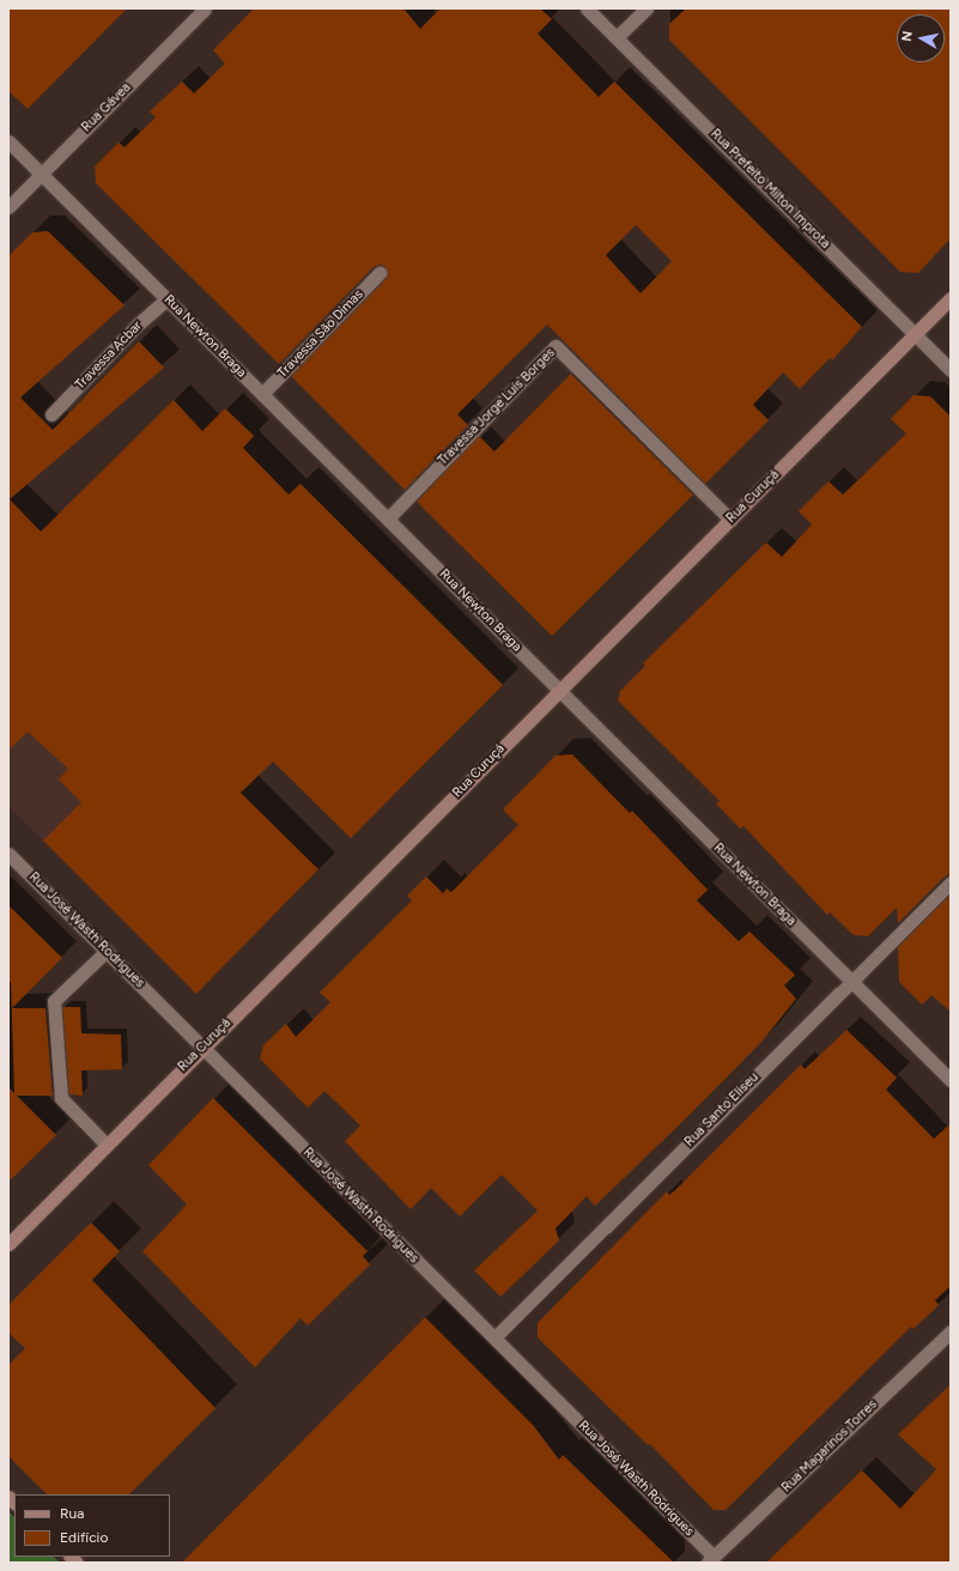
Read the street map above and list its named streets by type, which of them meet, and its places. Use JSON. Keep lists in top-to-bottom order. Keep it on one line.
{"streets":{"main road":["Rua Curuçá"],"street":["Rua Gávea","Rua Prefeito Milton Improta","Travessa São Dimas","Rua Newton Braga","Travessa Acbar","Travessa Jorge Luís Borges","Rua José Wasth Rodrigues","Rua Santo Eliseu","Rua Magarinos Torres"]},"crossings":[["Rua Gávea","Rua Newton Braga"],["Rua Prefeito Milton Improta","Rua Curuçá"],["Travessa São Dimas","Rua Newton Braga"],["Rua Newton Braga","Travessa Acbar"],["Rua Newton Braga","Travessa Jorge Luís Borges"],["Rua Newton Braga","Rua Curuçá"],["Rua Newton Braga","Rua Santo Eliseu"],["Travessa Jorge Luís Borges","Rua Curuçá"],["Rua Curuçá","Rua José Wasth Rodrigues"],["Rua José Wasth Rodrigues","Rua Santo Eliseu"],["Rua José Wasth Rodrigues","Rua Magarinos Torres"]],"legend":["Rua","Edifício"],"north":"left"}
